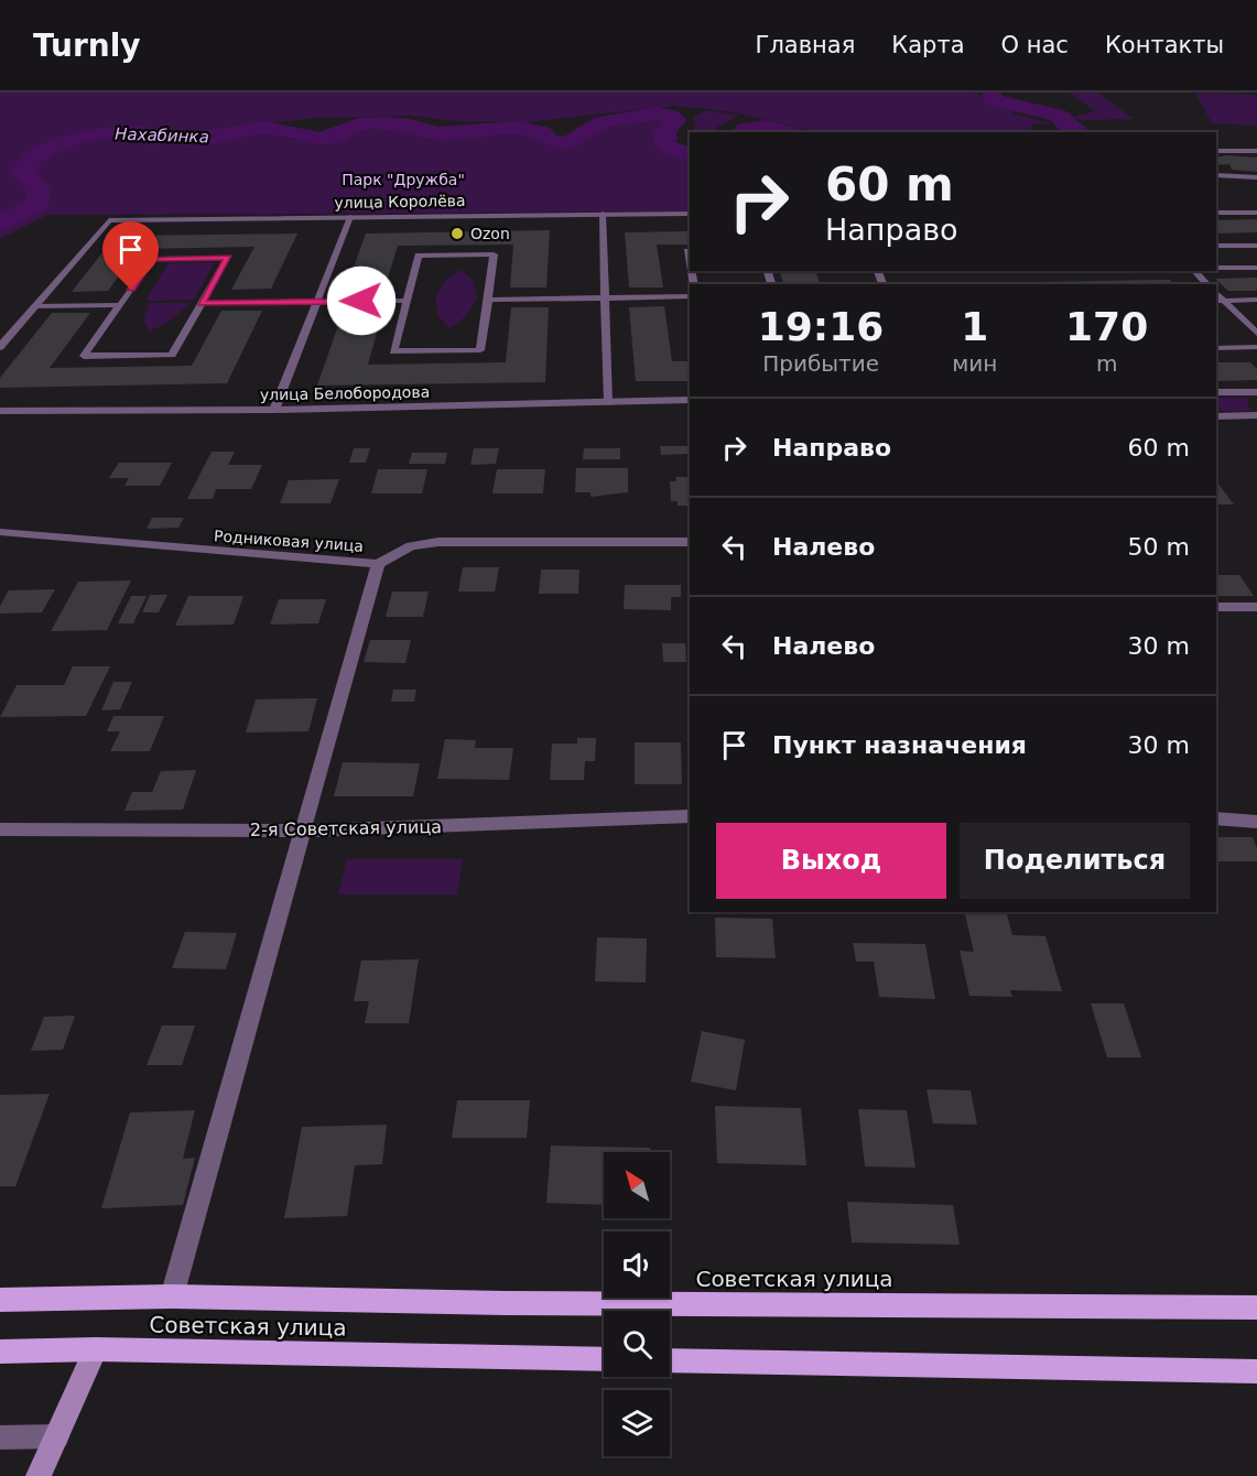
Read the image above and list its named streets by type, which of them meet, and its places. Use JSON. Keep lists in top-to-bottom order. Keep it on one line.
{"streets":{"main road":["Советская улица"],"street":["улица Королёва","улица Белобородова","Родниковая улица","2-я Советская улица"]},"water":["Нахабинка"],"parks":["Парк \"Дружба\""],"places":["Ozon"],"north":"top left","page":{"header":"Turnly","nav":["Главная","Карта","О нас","Контакты"],"turn":["60 m","Направо"],"eta":["19:16","Прибытие","1","мин","170","m"],"list":[{"name":"Направо","value":"60 m"},{"name":"Налево","value":"50 m"},{"name":"Налево","value":"30 m"},{"name":"Пункт назначения","value":"30 m"}],"buttons":["Выход","Поделиться"]}}
